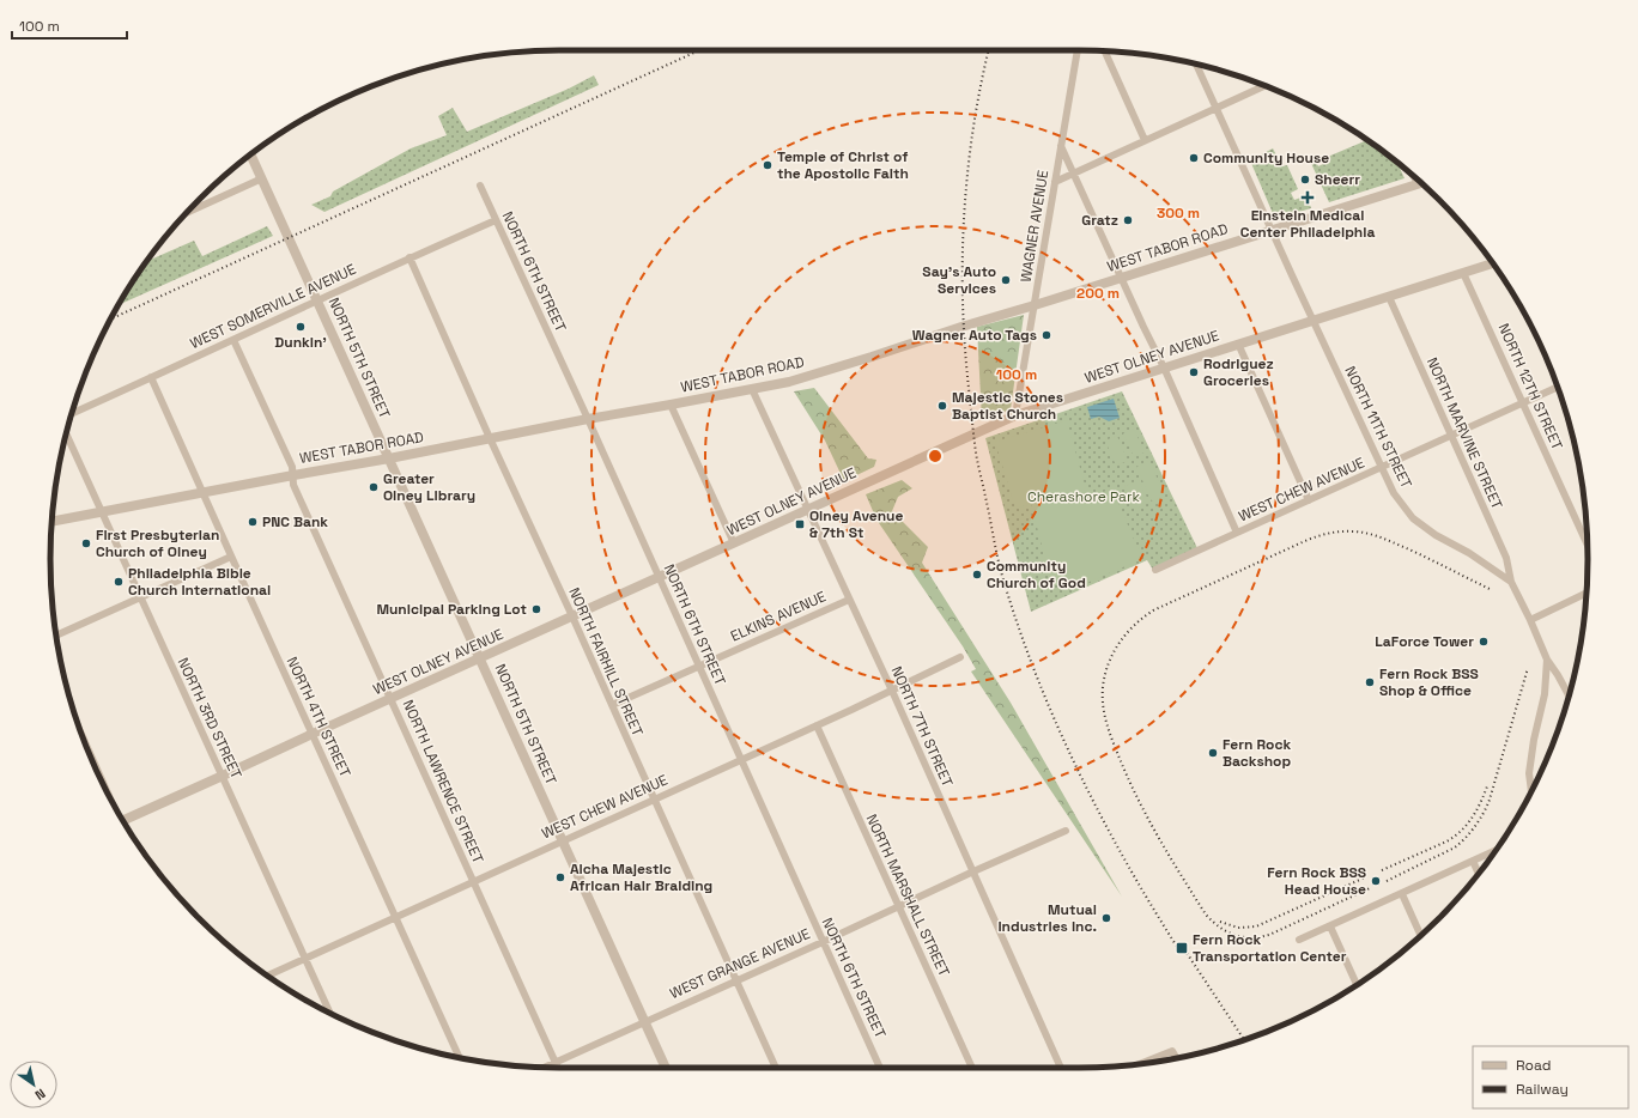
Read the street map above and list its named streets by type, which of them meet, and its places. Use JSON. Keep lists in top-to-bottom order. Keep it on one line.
{"streets":{"street":["WAGNER AVENUE","WEST TABOR ROAD","NORTH 6TH STREET","WEST SOMERVILLE AVENUE","WEST OLNEY AVENUE","NORTH 5TH STREET","NORTH 12TH STREET","NORTH 11TH STREET","NORTH MARVINE STREET","WEST CHEW AVENUE","ELKINS AVENUE","NORTH FAIRHILL STREET","NORTH 4TH STREET","NORTH 3RD STREET","NORTH 7TH STREET","NORTH LAWRENCE STREET","NORTH MARSHALL STREET","WEST GRANGE AVENUE"]},"crossings":[["WAGNER AVENUE","WEST TABOR ROAD"],["WAGNER AVENUE","WEST OLNEY AVENUE"],["WEST TABOR ROAD","NORTH 6TH STREET"],["WEST TABOR ROAD","NORTH 5TH STREET"],["WEST TABOR ROAD","NORTH 11TH STREET"],["WEST TABOR ROAD","NORTH FAIRHILL STREET"],["WEST TABOR ROAD","NORTH 4TH STREET"],["WEST TABOR ROAD","NORTH 3RD STREET"],["WEST TABOR ROAD","NORTH 7TH STREET"],["WEST TABOR ROAD","NORTH LAWRENCE STREET"],["NORTH 6TH STREET","WEST SOMERVILLE AVENUE"],["NORTH 6TH STREET","WEST OLNEY AVENUE"],["NORTH 6TH STREET","WEST CHEW AVENUE"],["NORTH 6TH STREET","ELKINS AVENUE"],["NORTH 6TH STREET","WEST GRANGE AVENUE"],["WEST SOMERVILLE AVENUE","NORTH 5TH STREET"],["WEST SOMERVILLE AVENUE","NORTH FAIRHILL STREET"],["WEST SOMERVILLE AVENUE","NORTH 4TH STREET"],["WEST SOMERVILLE AVENUE","NORTH LAWRENCE STREET"],["WEST OLNEY AVENUE","NORTH 5TH STREET"],["WEST OLNEY AVENUE","NORTH 12TH STREET"],["WEST OLNEY AVENUE","NORTH 11TH STREET"],["WEST OLNEY AVENUE","NORTH MARVINE STREET"],["WEST OLNEY AVENUE","NORTH FAIRHILL STREET"],["WEST OLNEY AVENUE","NORTH 4TH STREET"],["WEST OLNEY AVENUE","NORTH 3RD STREET"],["WEST OLNEY AVENUE","NORTH 7TH STREET"],["WEST OLNEY AVENUE","NORTH LAWRENCE STREET"],["NORTH 5TH STREET","WEST CHEW AVENUE"],["NORTH 5TH STREET","WEST GRANGE AVENUE"],["NORTH 12TH STREET","WEST CHEW AVENUE"],["NORTH 11TH STREET","NORTH MARVINE STREET"],["NORTH 11TH STREET","WEST CHEW AVENUE"],["NORTH MARVINE STREET","WEST CHEW AVENUE"],["WEST CHEW AVENUE","NORTH FAIRHILL STREET"],["WEST CHEW AVENUE","NORTH 4TH STREET"],["WEST CHEW AVENUE","NORTH 3RD STREET"],["WEST CHEW AVENUE","NORTH 7TH STREET"],["WEST CHEW AVENUE","NORTH LAWRENCE STREET"],["WEST CHEW AVENUE","NORTH MARSHALL STREET"],["ELKINS AVENUE","NORTH FAIRHILL STREET"],["ELKINS AVENUE","NORTH 7TH STREET"],["NORTH FAIRHILL STREET","WEST GRANGE AVENUE"],["NORTH 7TH STREET","WEST GRANGE AVENUE"],["NORTH LAWRENCE STREET","WEST GRANGE AVENUE"],["NORTH MARSHALL STREET","WEST GRANGE AVENUE"]],"parks":["Cherashore Park"],"places":{"other":["Community House","Temple of Christ of the Apostolic Faith","Sheerr","Gratz","Say's Auto Services","Dunkin'","Wagner Auto Tags","Rodriguez Groceries","Majestic Stones Baptist Church","Greater Olney Library","PNC Bank","First Presbyterian Church of Olney","Community Church of God","Philadelphia Bible Church International","Municipal Parking Lot","LaForce Tower","Fern Rock BSS Shop & Office","Fern Rock Backshop","Aicha Majestic African Hair Braiding","Fern Rock BSS Head House","Mutual Industries Inc."],"health":["Einstein Medical Center Philadelphia"],"transit":["Olney Avenue & 7th St","Fern Rock Transportation Center"]},"legend":["Road","Railway"],"scale_bar":"100 m","north":"bottom right","rings":["300 m","200 m","100 m"]}
